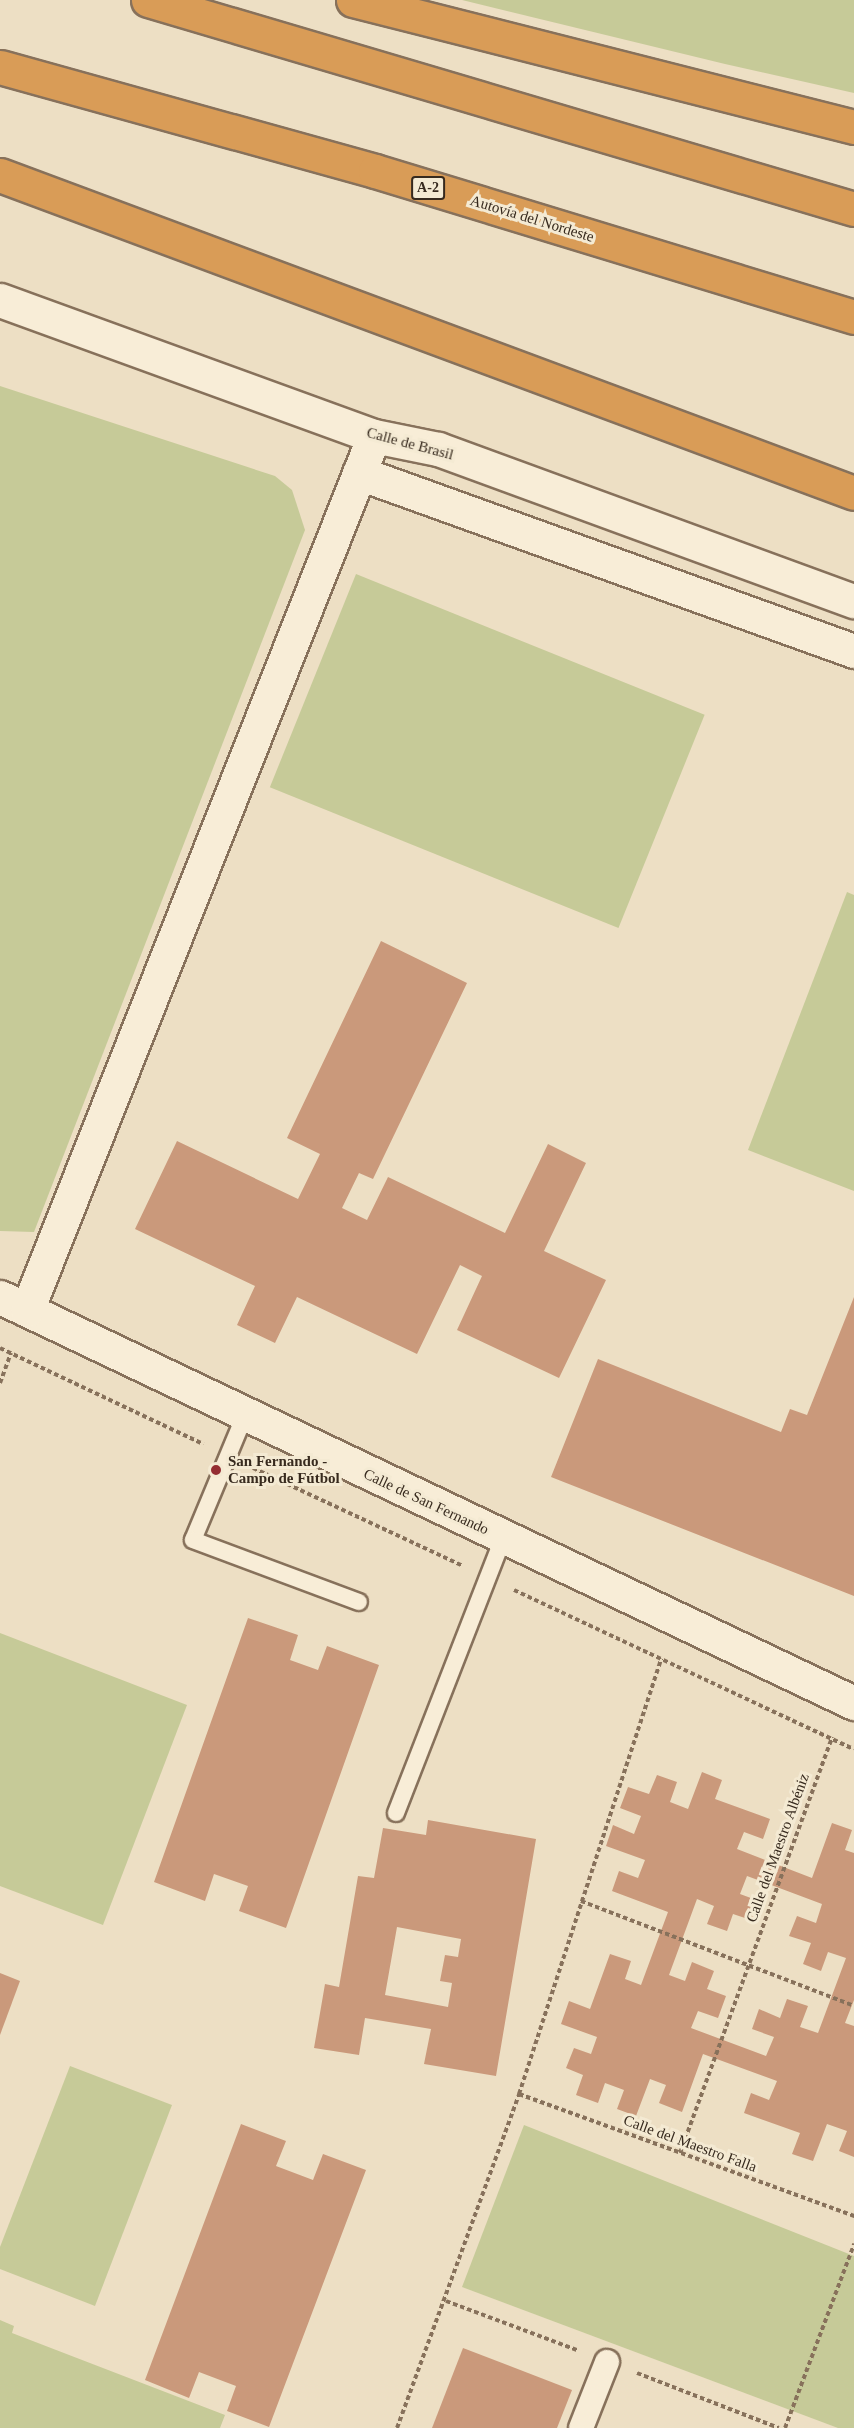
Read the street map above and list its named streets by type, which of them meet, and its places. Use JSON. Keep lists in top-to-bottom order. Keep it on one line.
{"streets":{"highway":["A-2","Autovía del Nordeste"],"street":["Calle de Brasil","Calle de San Fernando"],"path":["Calle del Maestro Albéniz","Calle del Maestro Falla"]},"crossings":[["Calle del Maestro Albéniz","Calle del Maestro Falla"]],"places":["San Fernando - Campo de Fútbol"]}
